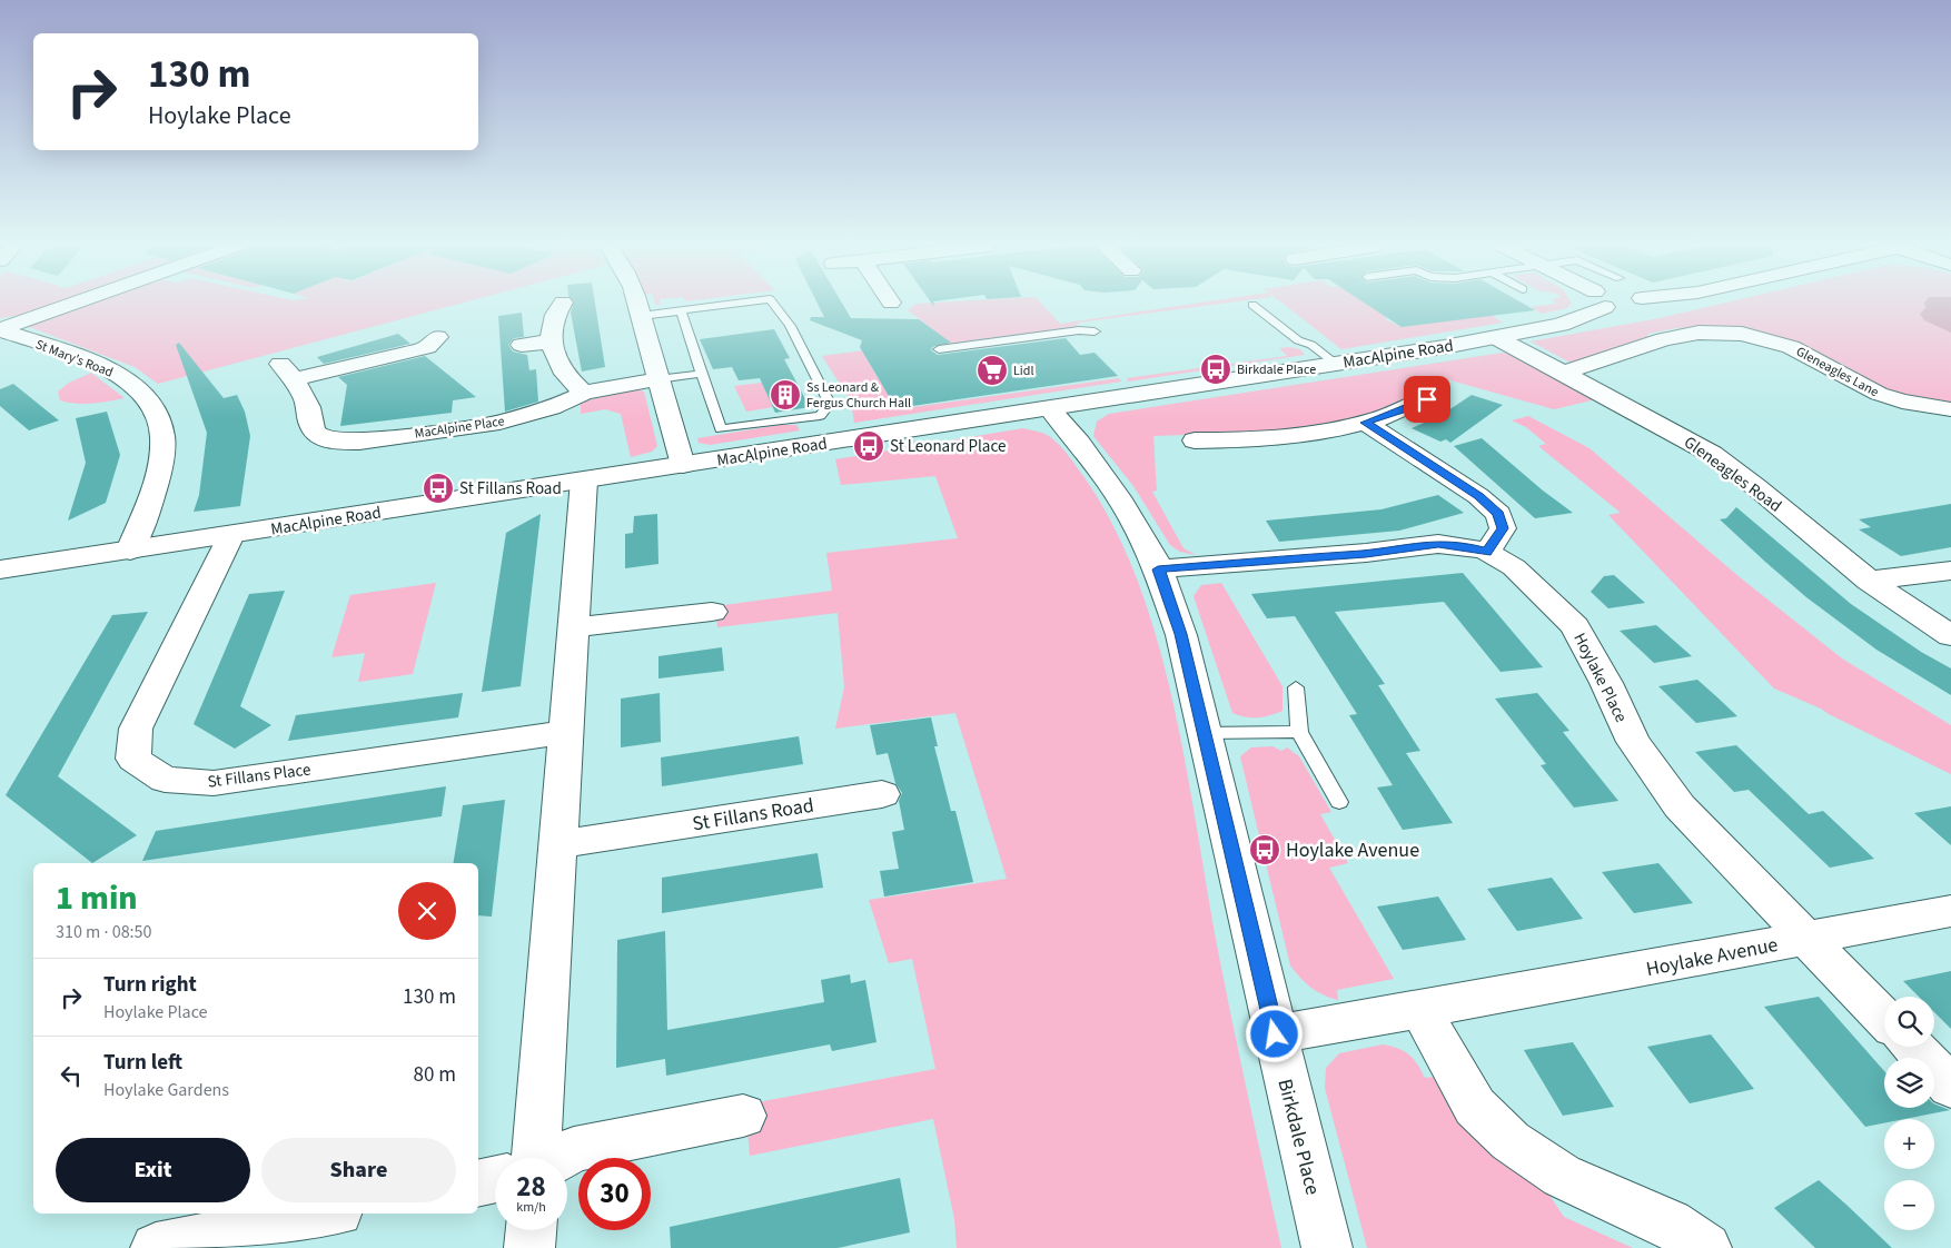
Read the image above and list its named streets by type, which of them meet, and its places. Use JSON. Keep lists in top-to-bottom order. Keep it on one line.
{"streets":{"street":["MacAlpine Road","St Mary's Road","Gleneagles Lane","MacAlpine Place","Gleneagles Road","Hoylake Place","St Fillans Place","St Fillans Road","Hoylake Avenue","Birkdale Place"]},"crossings":[["MacAlpine Road","St Mary's Road"],["MacAlpine Road","Gleneagles Road"],["MacAlpine Road","St Fillans Place"],["MacAlpine Road","Birkdale Place"],["Gleneagles Lane","Gleneagles Road"],["Hoylake Place","Hoylake Avenue"],["Hoylake Place","Birkdale Place"],["Hoylake Avenue","Birkdale Place"]],"places":{"bus stop":["Birkdale Place","St Leonard Place","St Fillans Road","Hoylake Avenue"],"supermarket":["Lidl"],"building":["Ss Leonard & Fergus Church Hall"]},"page":{"turn":["130 m","Hoylake Place"],"heading":["1 min","310 m · 08:50"],"list":[{"name":"Turn right","note":"Hoylake Place","value":"130 m"},{"name":"Turn left","note":"Hoylake Gardens","value":"80 m"}],"map_buttons":["+","−"],"buttons":["Exit","Share"],"speed":"28 km/h","limit":"30"}}
